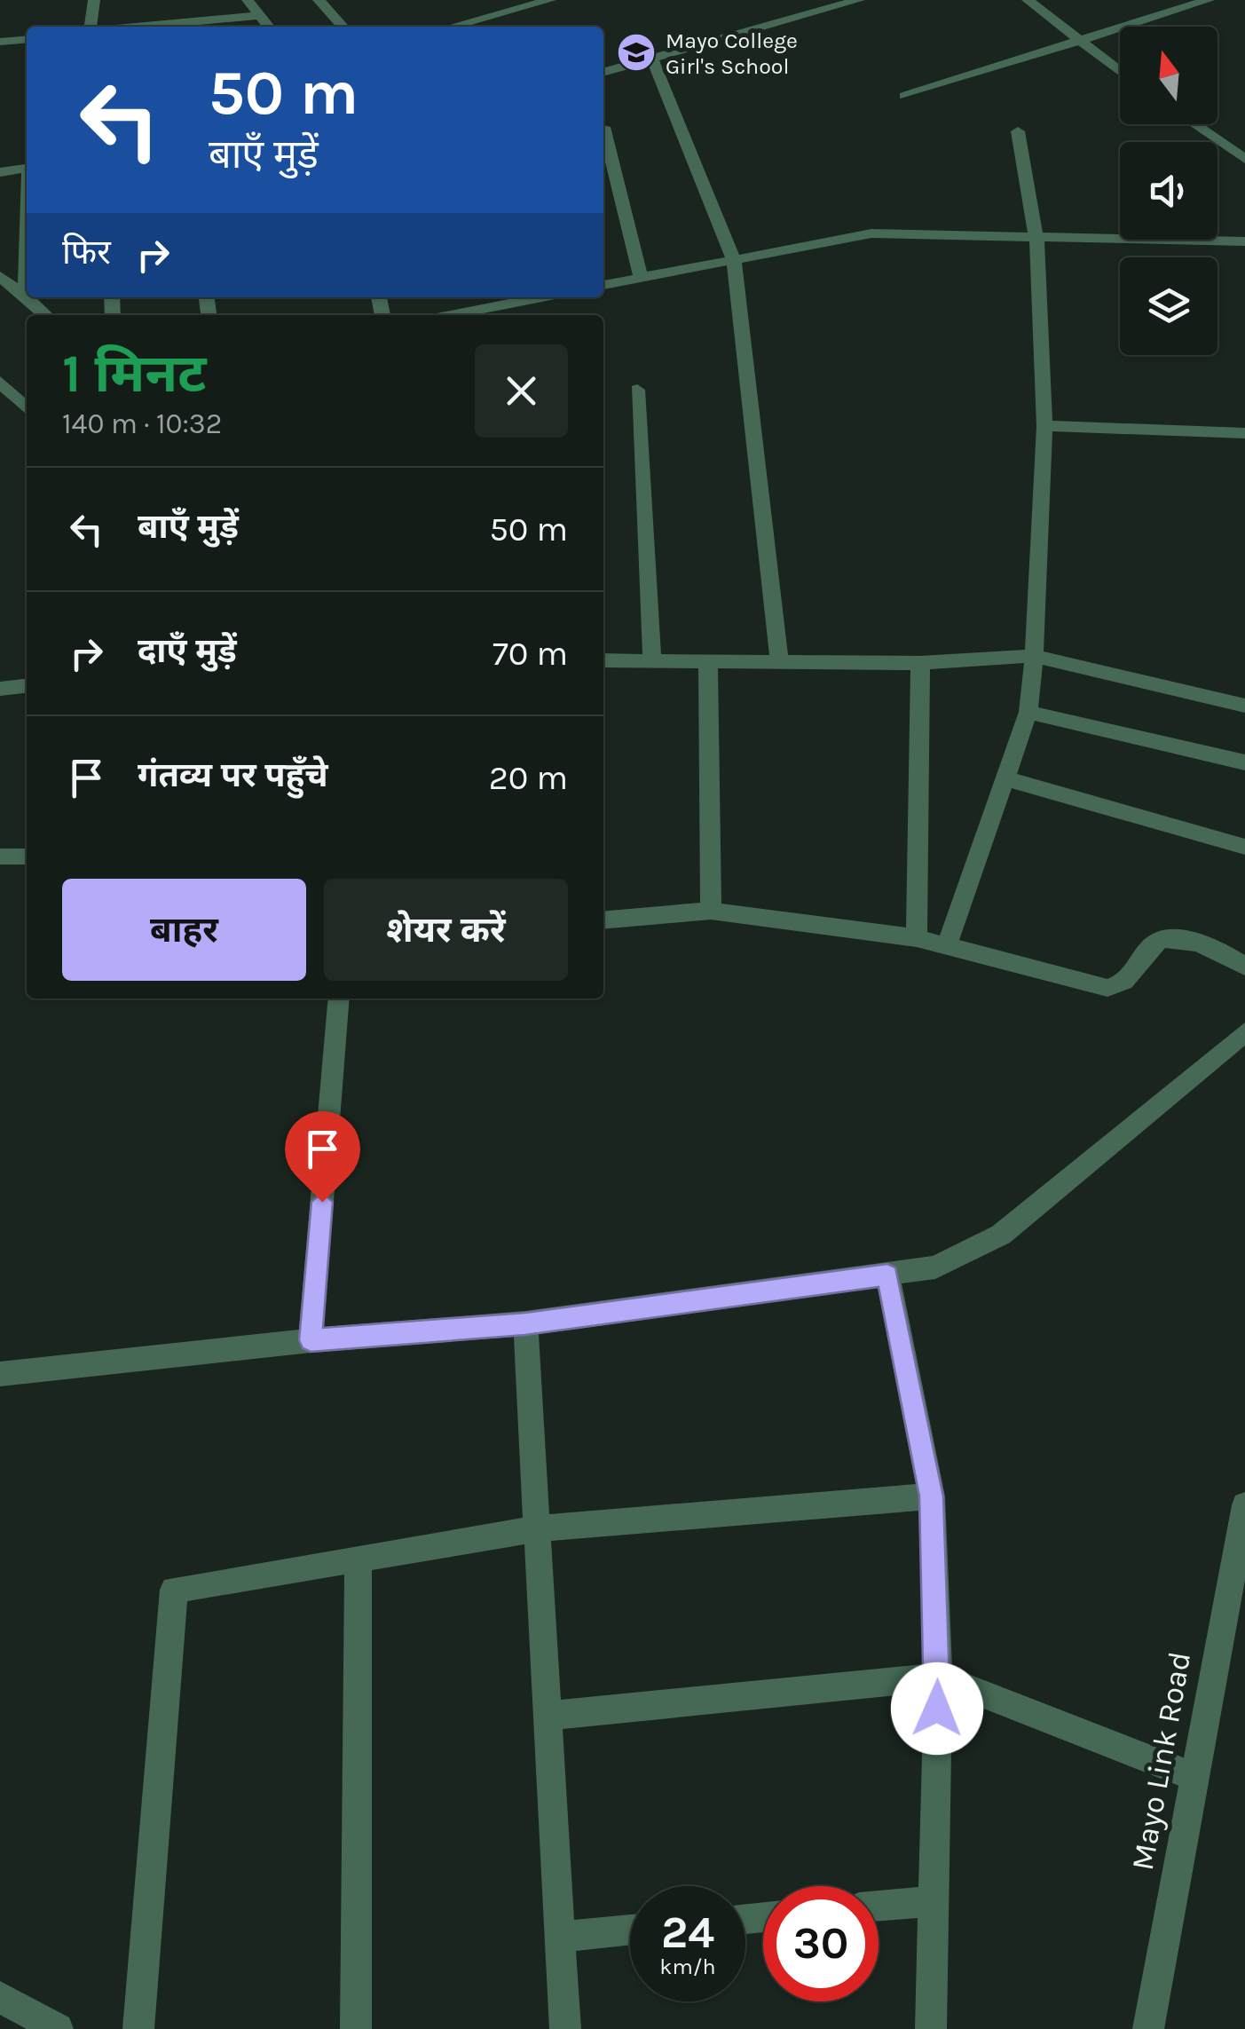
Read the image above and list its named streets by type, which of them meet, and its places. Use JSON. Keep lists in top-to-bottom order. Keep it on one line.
{"streets":{"street":["Mayo Link Road"]},"places":{"school or university":["Mayo College Girl's School"]},"north":"top","page":{"turn":["50 m","बाएँ मुड़ें"],"then":"फिर","heading":["1 मिनट","140 m · 10:32"],"list":[{"name":"बाएँ मुड़ें","value":"50 m"},{"name":"दाएँ मुड़ें","value":"70 m"},{"name":"गंतव्य पर पहुँचे","value":"20 m"}],"buttons":["बाहर","शेयर करें"],"speed":"24 km/h","limit":"30"}}
